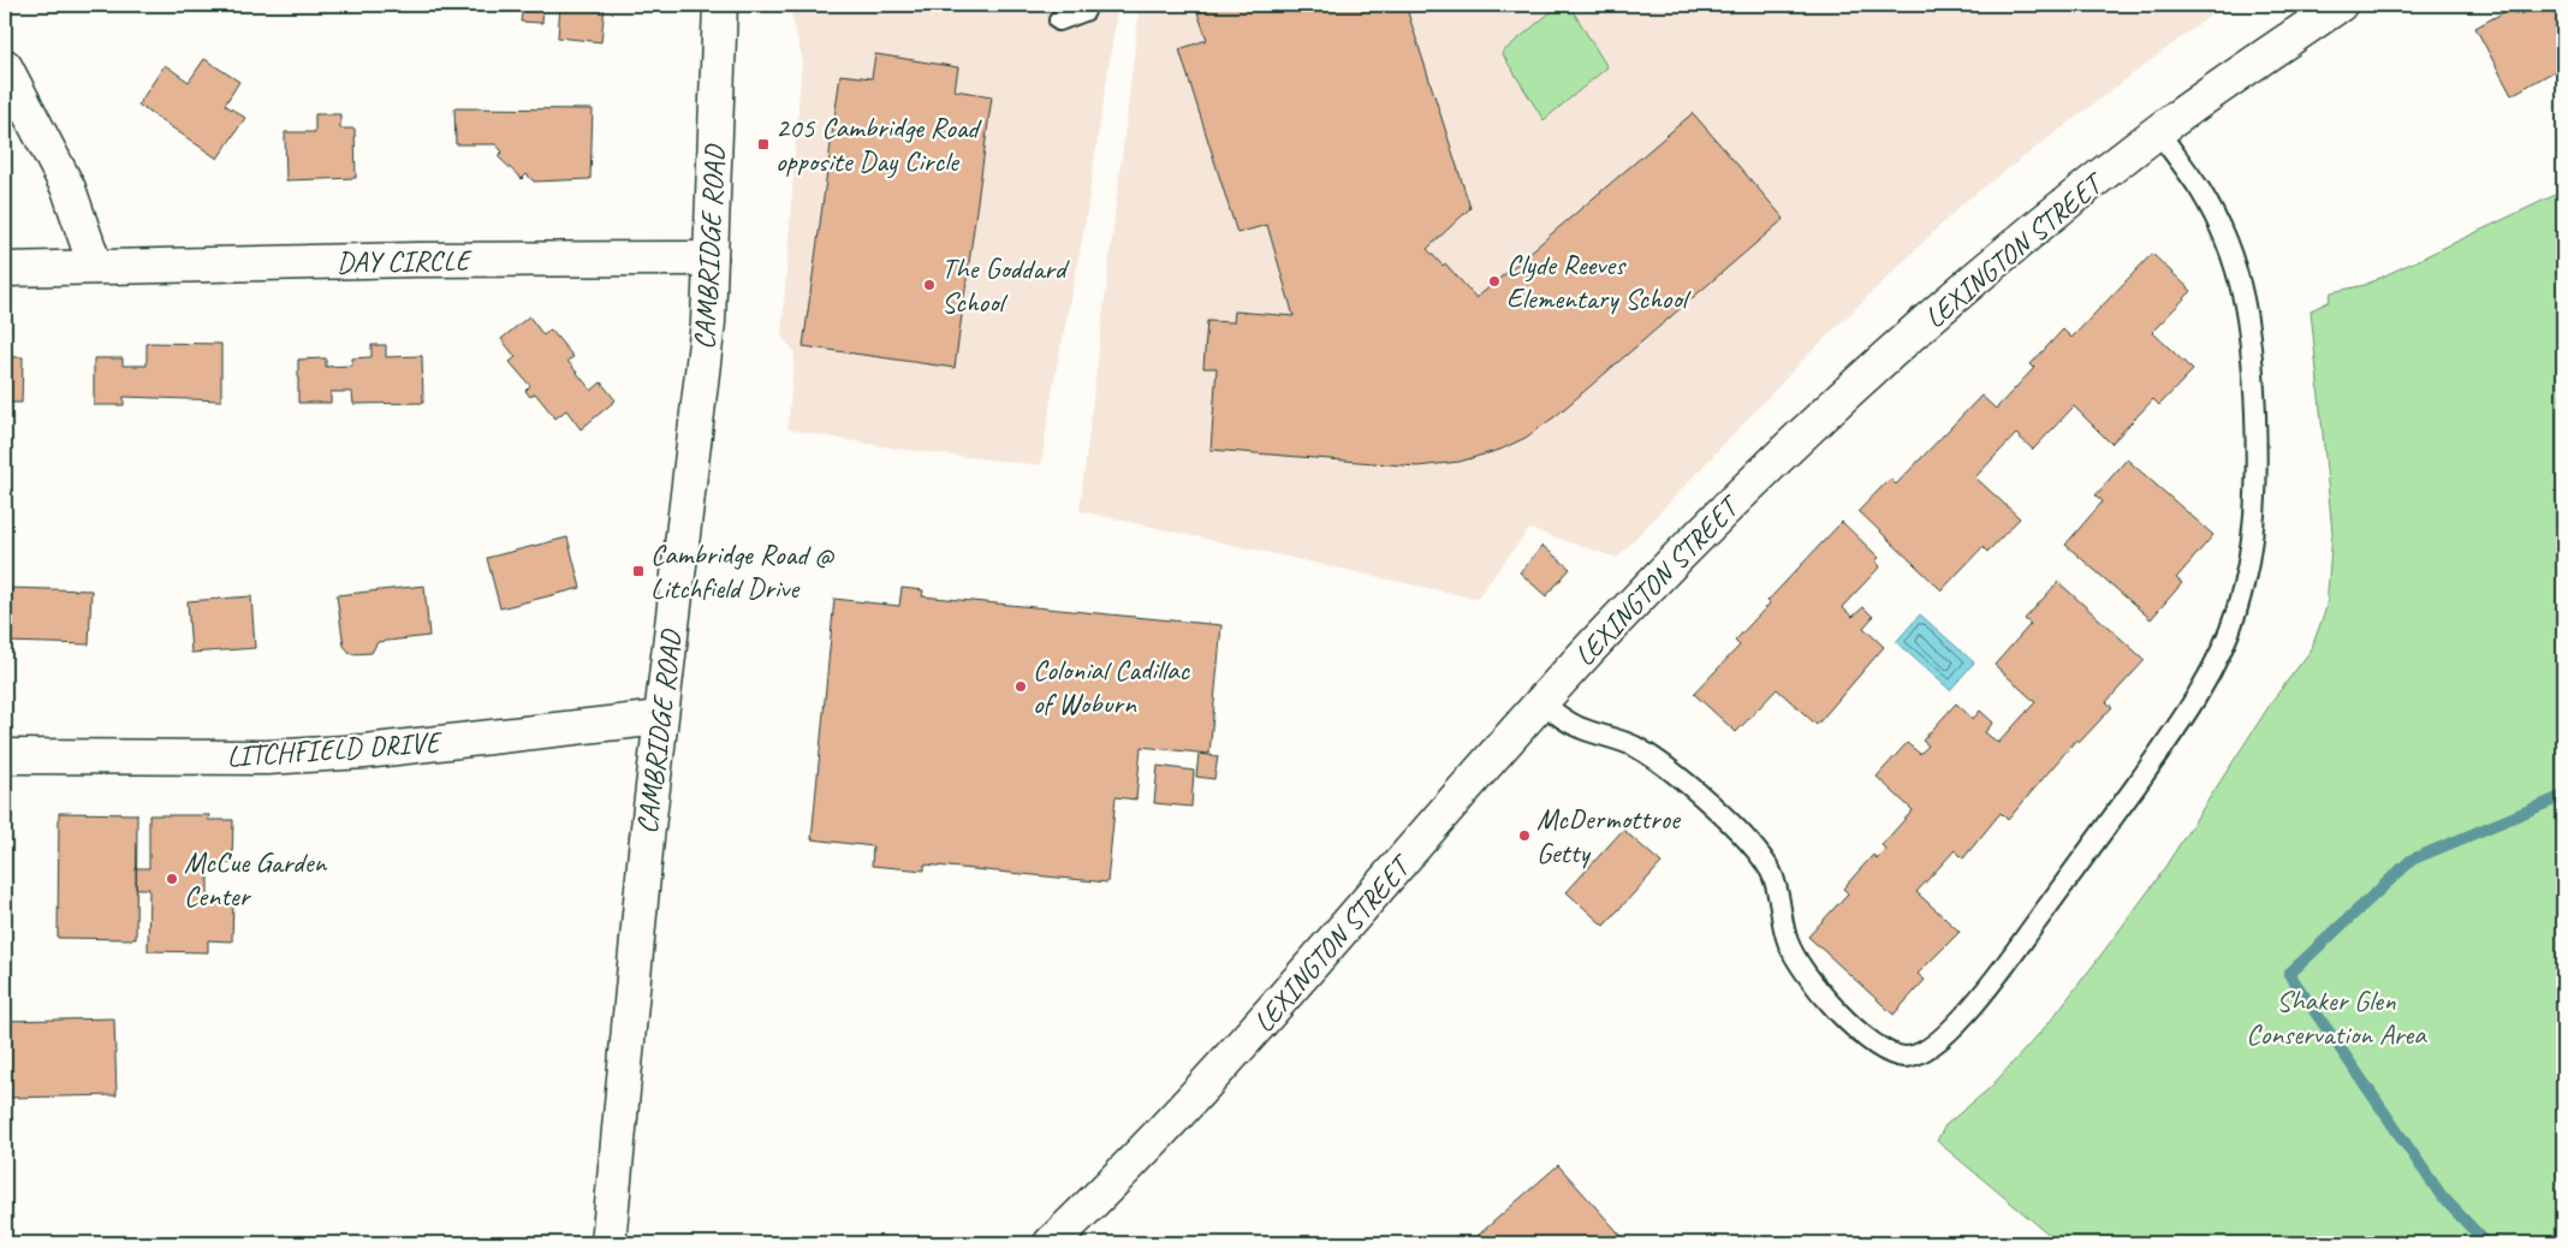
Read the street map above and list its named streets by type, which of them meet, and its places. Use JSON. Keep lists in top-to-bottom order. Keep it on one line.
{"streets":{"main road":["CAMBRIDGE ROAD","LEXINGTON STREET","DAY CIRCLE","LITCHFIELD DRIVE"]},"crossings":[["CAMBRIDGE ROAD","DAY CIRCLE"],["CAMBRIDGE ROAD","LITCHFIELD DRIVE"]],"parks":["Shaker Glen Conservation Area"],"places":{"transit":["205 Cambridge Road opposite Day Circle","Cambridge Road @ Litchfield Drive"],"other":["Clyde Reeves Elementary School","The Goddard School","Colonial Cadillac of Woburn","McDermottroe Getty","McCue Garden Center"]}}
